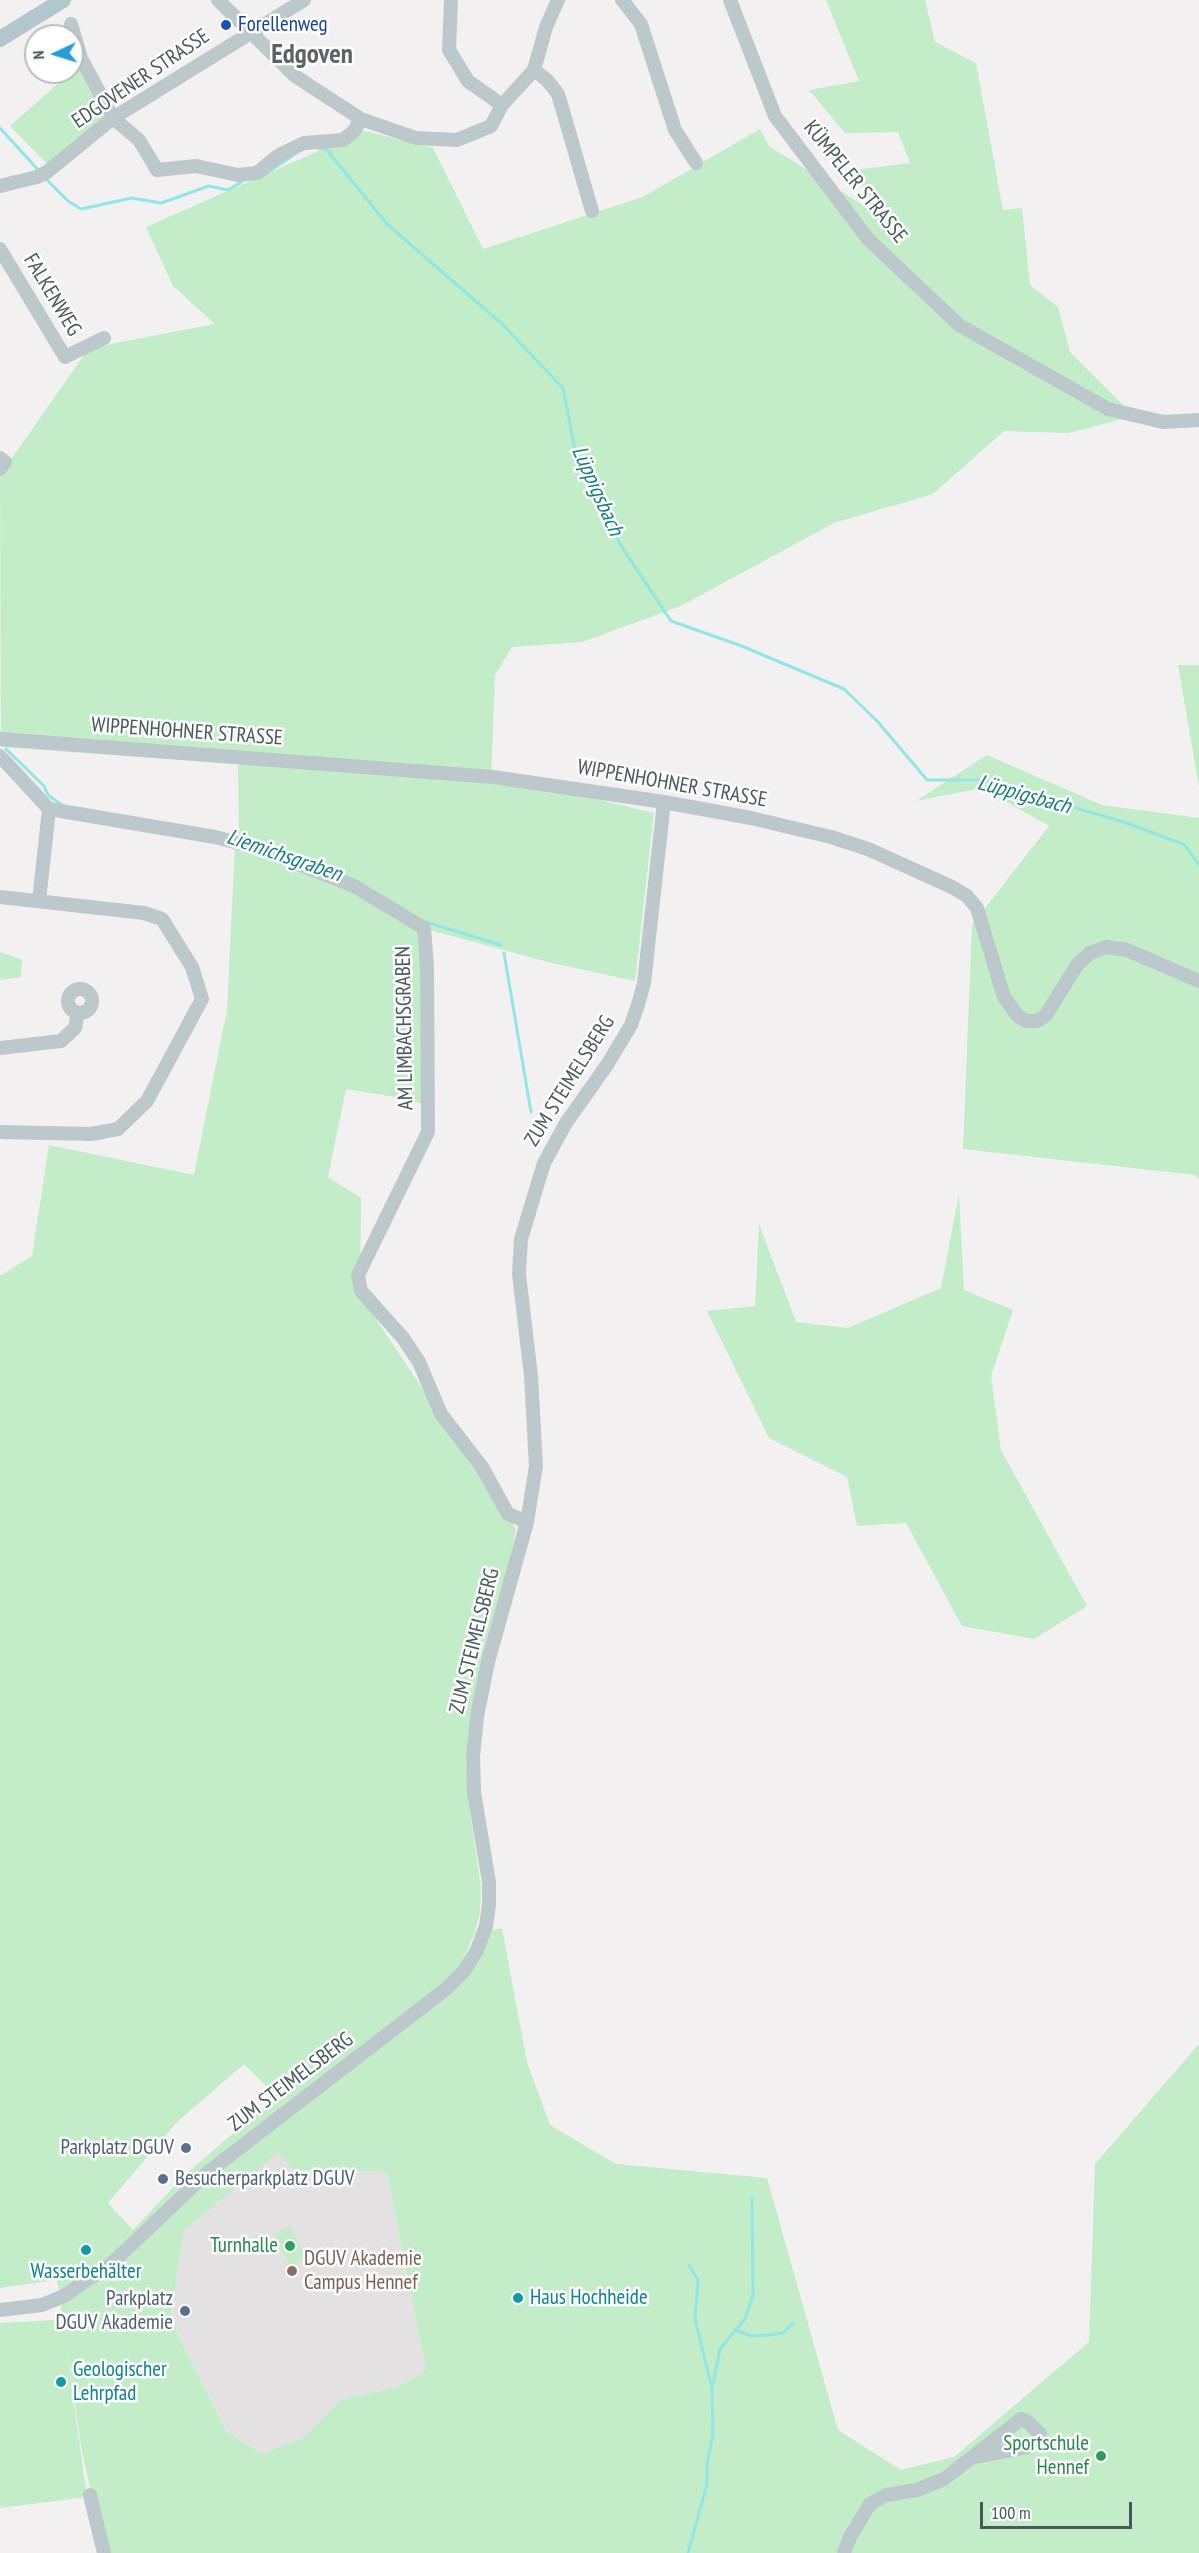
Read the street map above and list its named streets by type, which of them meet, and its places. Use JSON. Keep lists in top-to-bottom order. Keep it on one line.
{"streets":{"street":["EDGOVENER STRASSE","KÜMPELER STRASSE","FALKENWEG","WIPPENHOHNER STRASSE","AM LIMBACHSGRABEN","ZUM STEIMELSBERG"]},"crossings":[["WIPPENHOHNER STRASSE","ZUM STEIMELSBERG"],["AM LIMBACHSGRABEN","ZUM STEIMELSBERG"]],"districts":["Edgoven"],"water":["Lüppigsbach","Liemichsgraben"],"places":["Forellenweg","Parkplatz DGUV","Besucherparkplatz DGUV","Turnhalle","Wasserbehälter","DGUV Akademie Campus Hennef","Haus Hochheide","Parkplatz DGUV Akademie","Geologischer Lehrpfad","Sportschule Hennef"],"scale_bar":"100 m","north":"left"}
